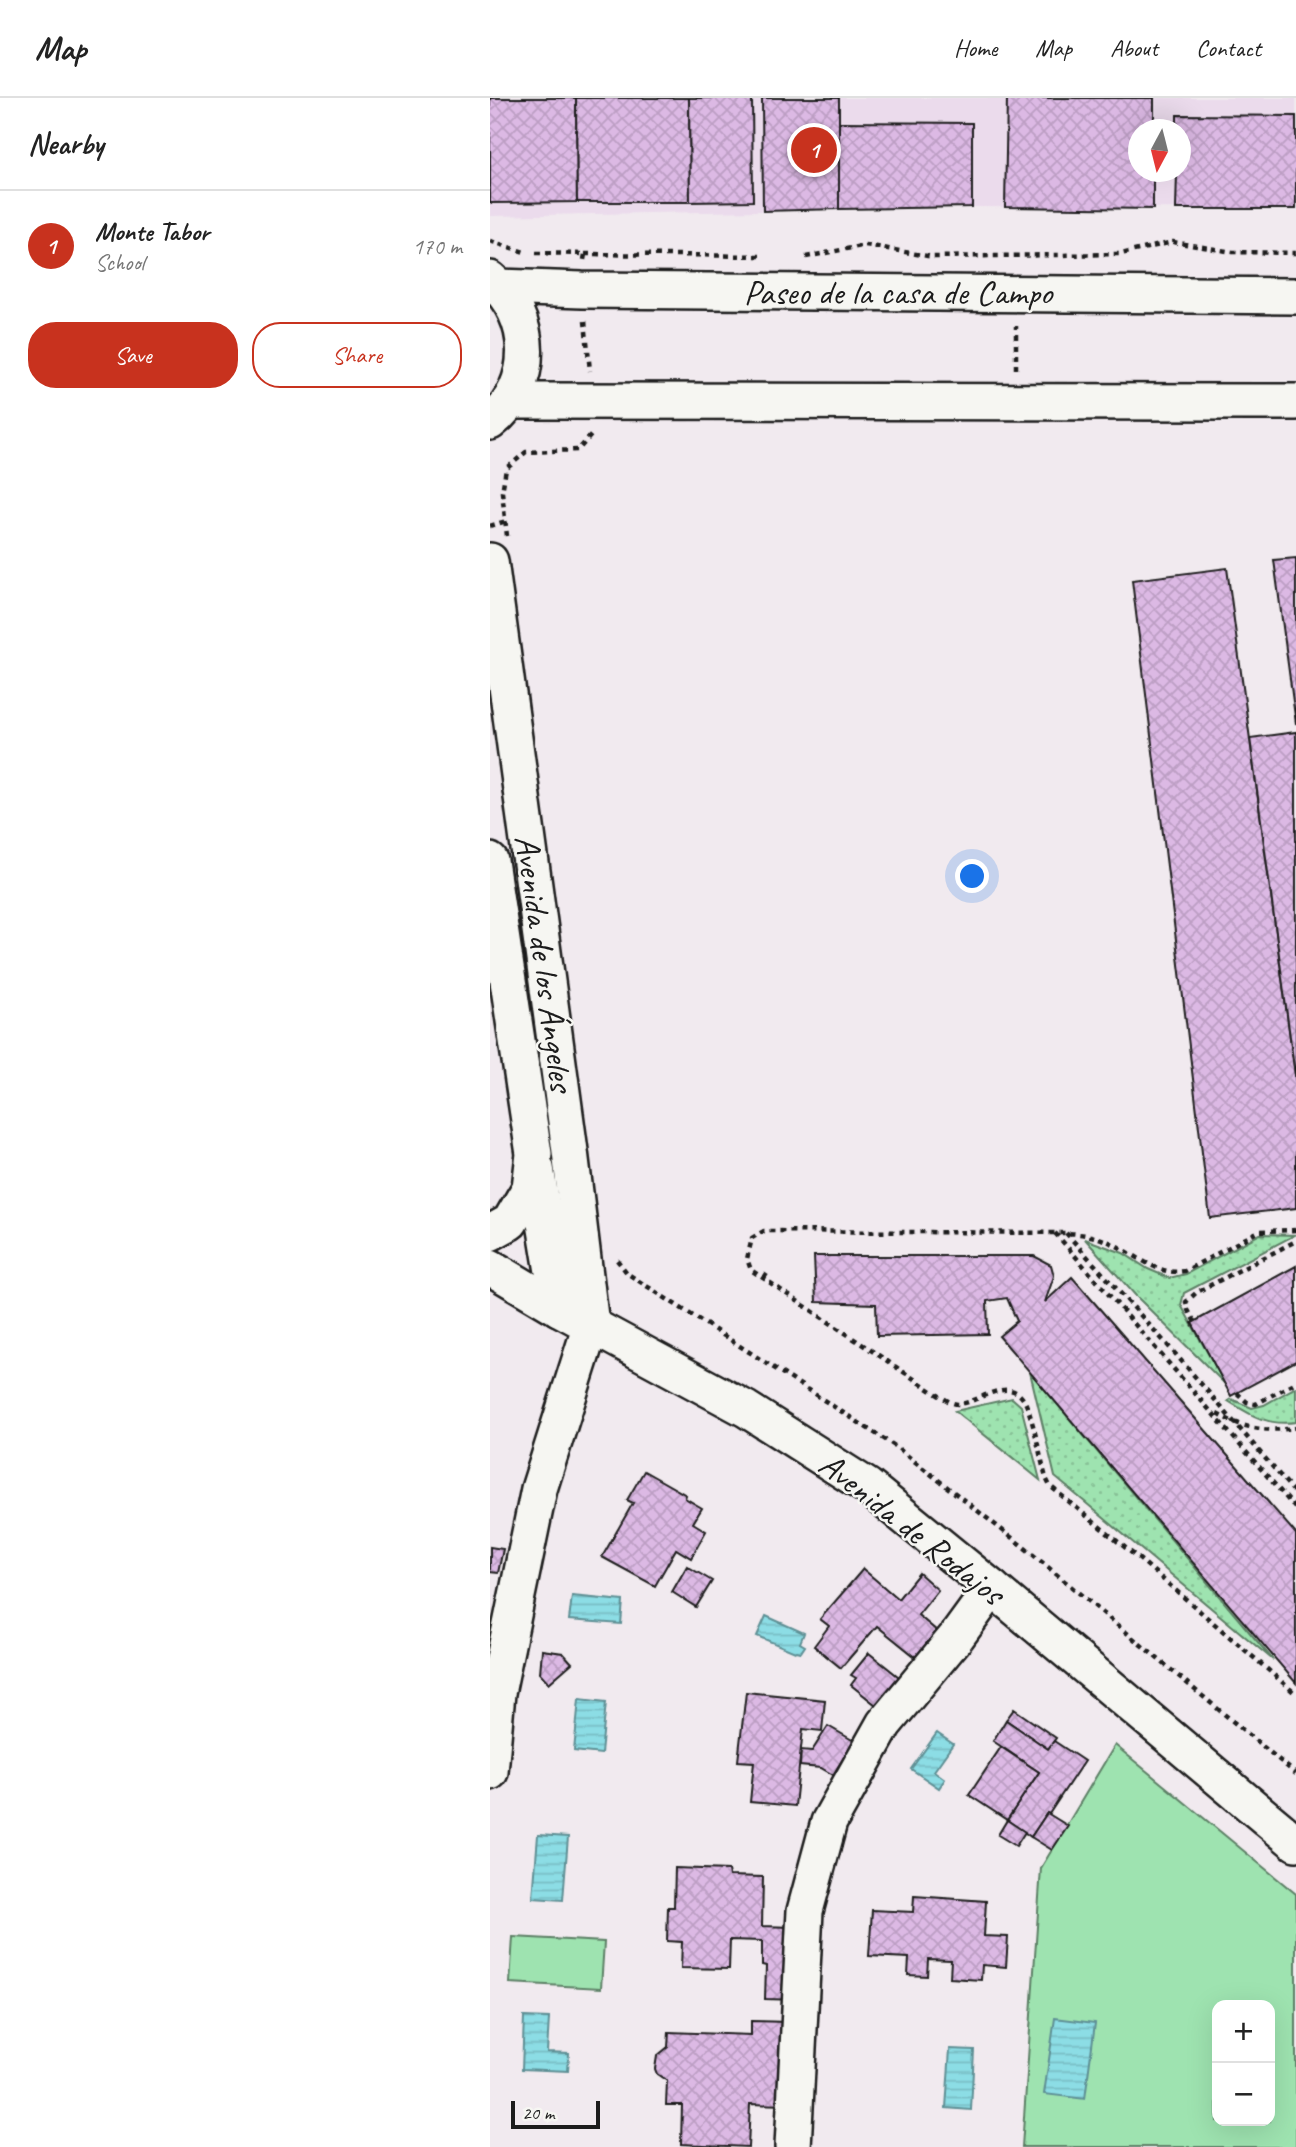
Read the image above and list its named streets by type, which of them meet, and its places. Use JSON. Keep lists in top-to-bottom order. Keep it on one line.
{"streets":{"street":["Paseo de la casa de Campo","Avenida de los Ángeles","Avenida de Rodajos"]},"crossings":[["Avenida de los Ángeles","Avenida de Rodajos"]],"scale_bar":"20 m","north":"bottom","page":{"header":"Map","nav":["Home","Map","About","Contact"],"heading":"Nearby","pins":"1","list":[{"mark":"1","name":"Monte Tabor","note":"School","value":"170 m"}],"buttons":["Save","Share"],"map_buttons":["+","−"],"scale":"20 m"}}
